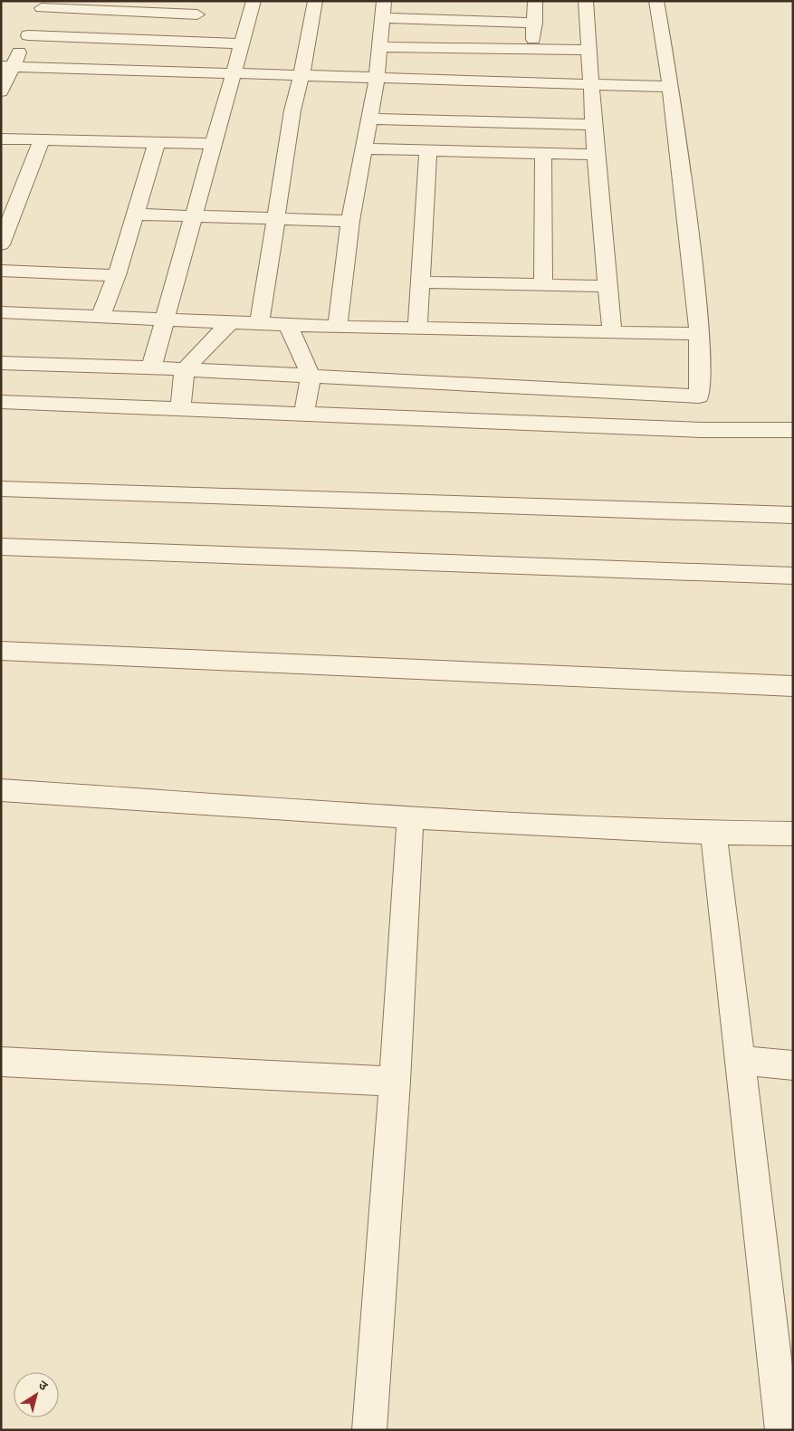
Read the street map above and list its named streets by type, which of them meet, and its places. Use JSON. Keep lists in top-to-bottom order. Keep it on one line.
{"north":"top right"}
